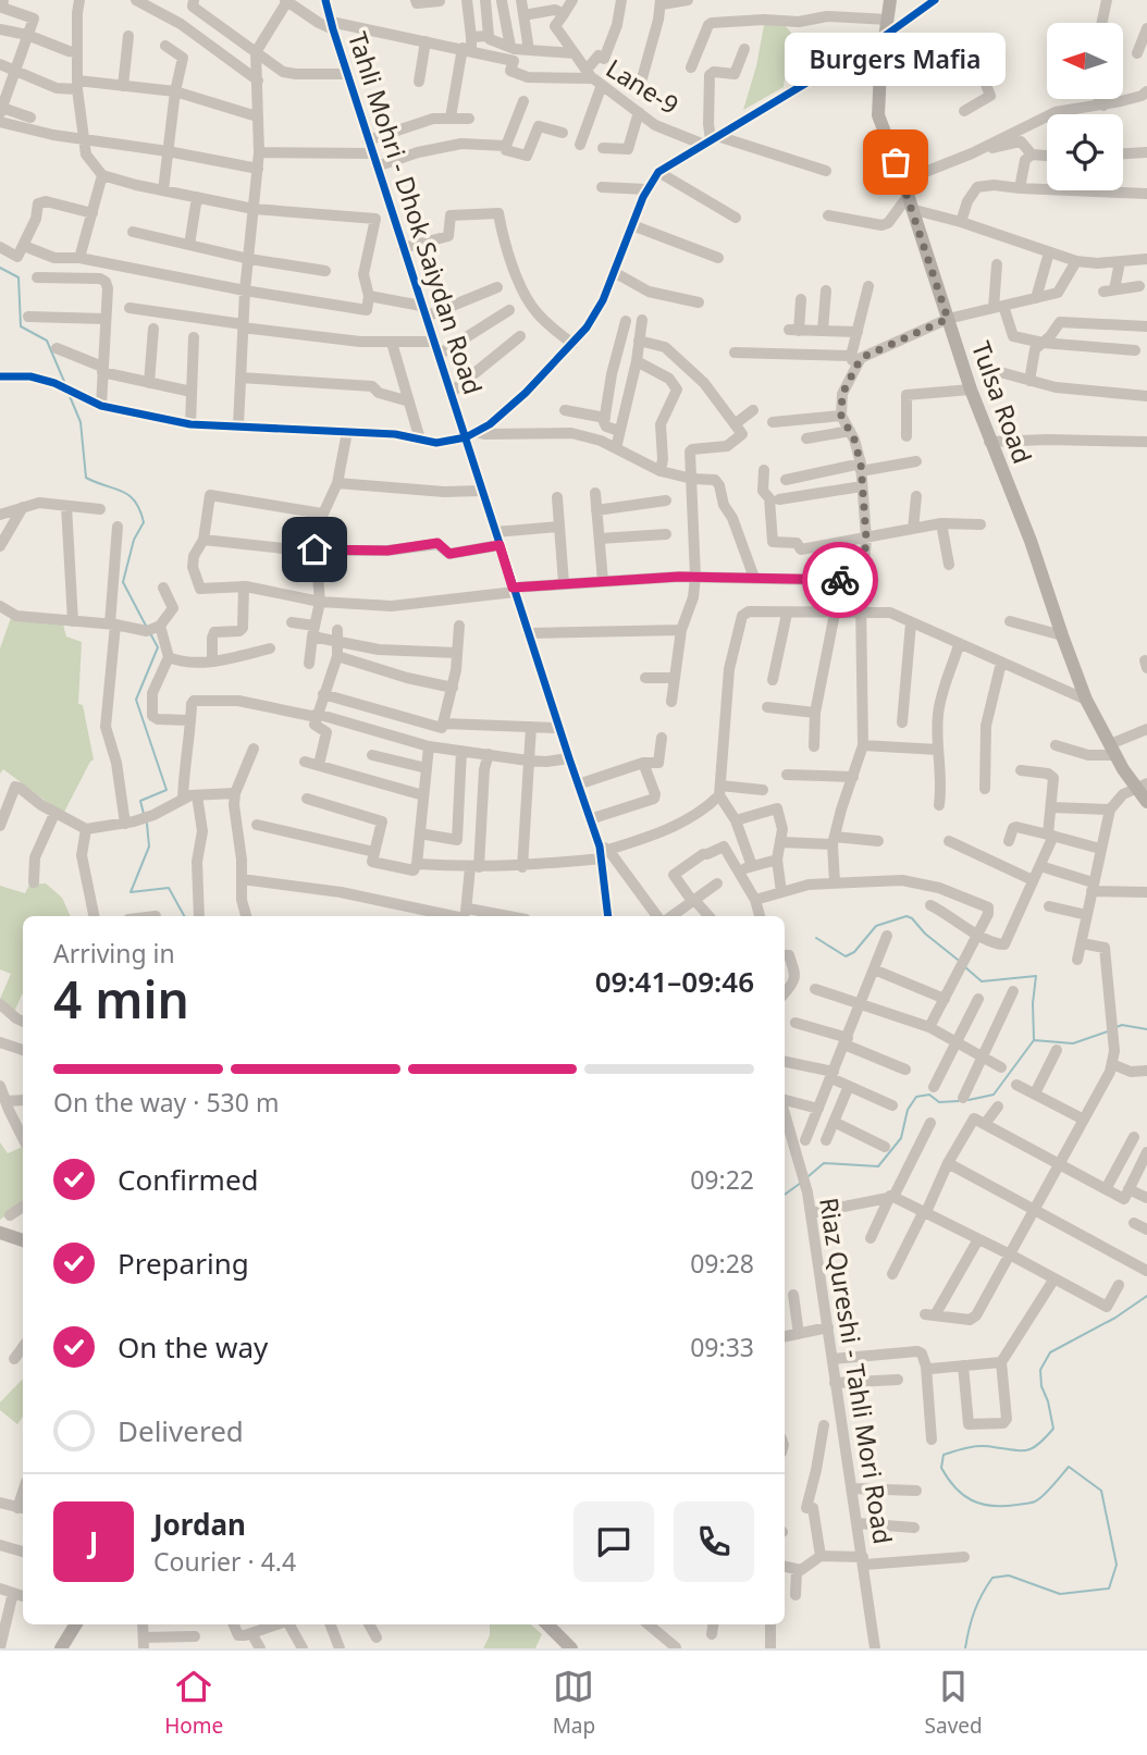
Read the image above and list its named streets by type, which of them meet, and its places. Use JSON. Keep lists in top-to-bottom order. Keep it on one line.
{"streets":{"main road":["Tulsa Road"],"street":["Lane-9","Tahli Mohri - Dhok Saiydan Road","Riaz Qureshi - Tahli Mori Road"]},"places":["Burgers Mafia"],"north":"left","page":{"bubble":"Burgers Mafia","heading":["4 min","Arriving in","09:41–09:46"],"panel":["Jordan","Courier · 4.4"],"bar":"On the way · 530 m","list":[["Confirmed","09:22"],["Preparing","09:28"],["On the way","09:33"],"Delivered"],"round":"J","tabs":["Home","Map","Saved"]}}
